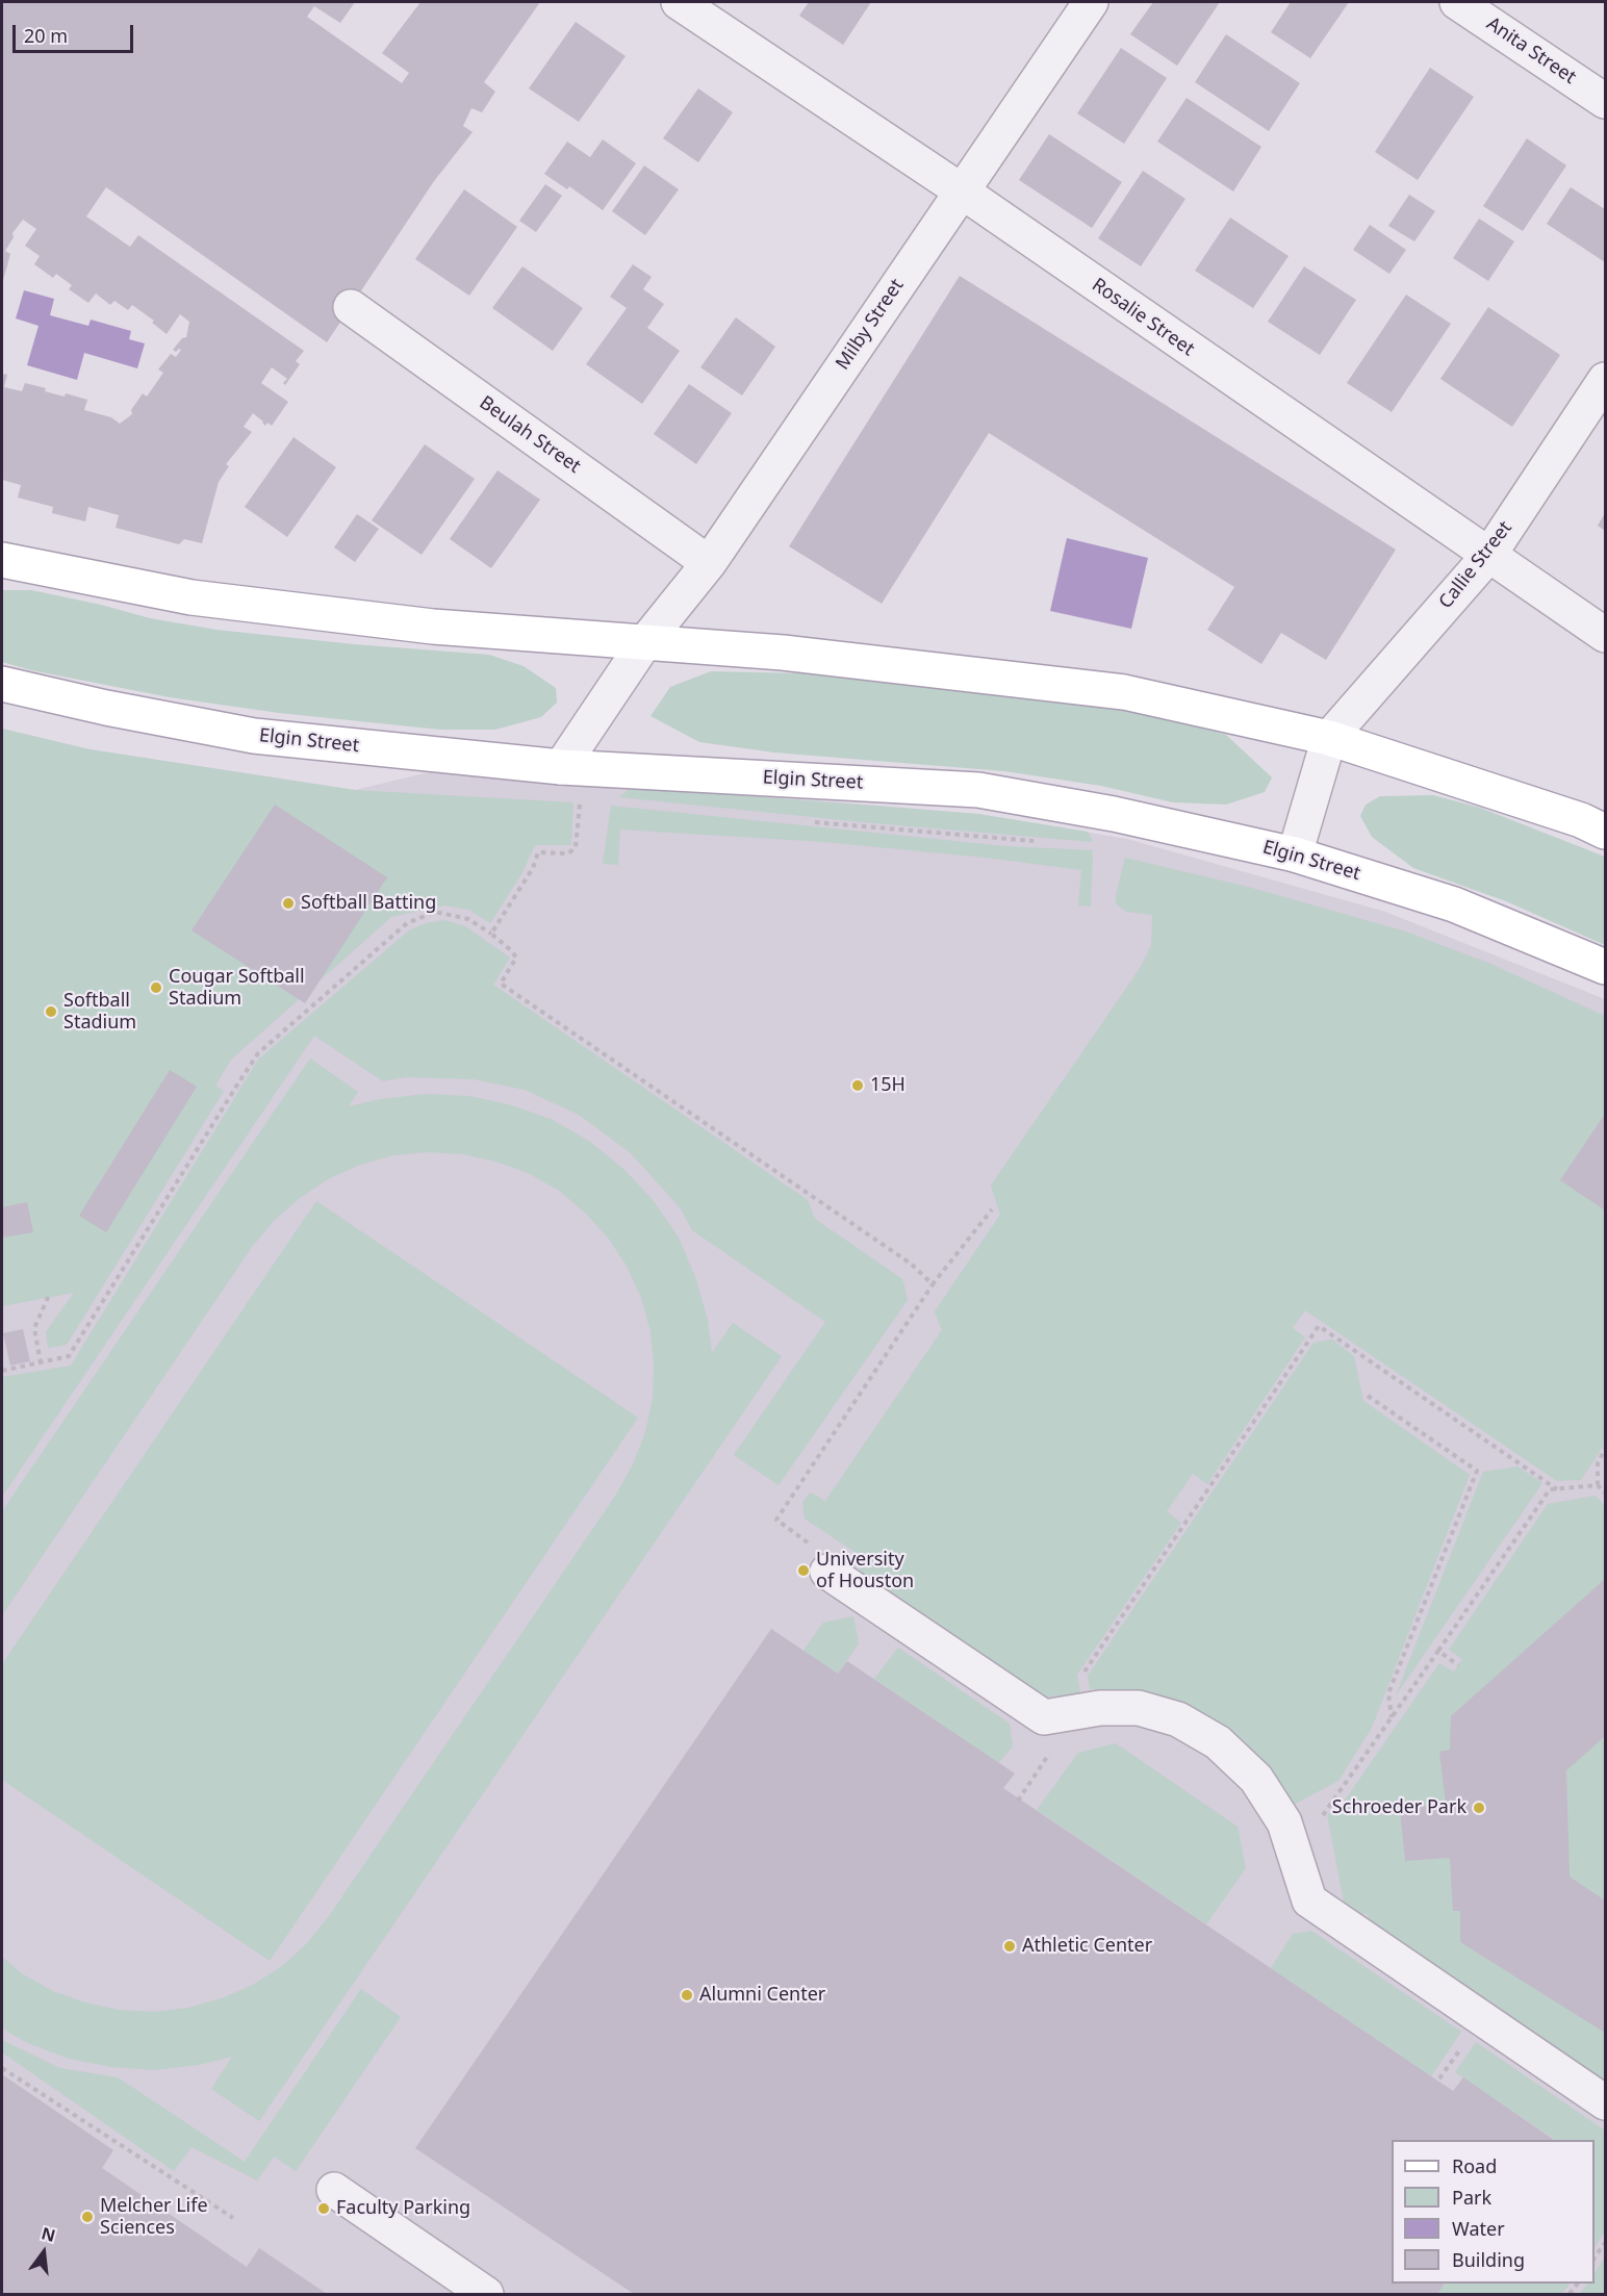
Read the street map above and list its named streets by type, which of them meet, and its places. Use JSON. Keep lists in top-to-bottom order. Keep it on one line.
{"streets":{"main road":["Elgin Street"],"street":["Anita Street","Rosalie Street","Milby Street","Beulah Street","Callie Street"]},"crossings":[["Rosalie Street","Milby Street"],["Rosalie Street","Callie Street"],["Milby Street","Beulah Street"],["Milby Street","Elgin Street"]],"places":["Softball Batting","Cougar Softball Stadium","Softball Stadium","15H","University of Houston","Schroeder Park","Athletic Center","Alumni Center","Faculty Parking","Melcher Life Sciences"],"legend":["Road","Park","Water","Building"],"scale_bar":"20 m","north":"top"}
